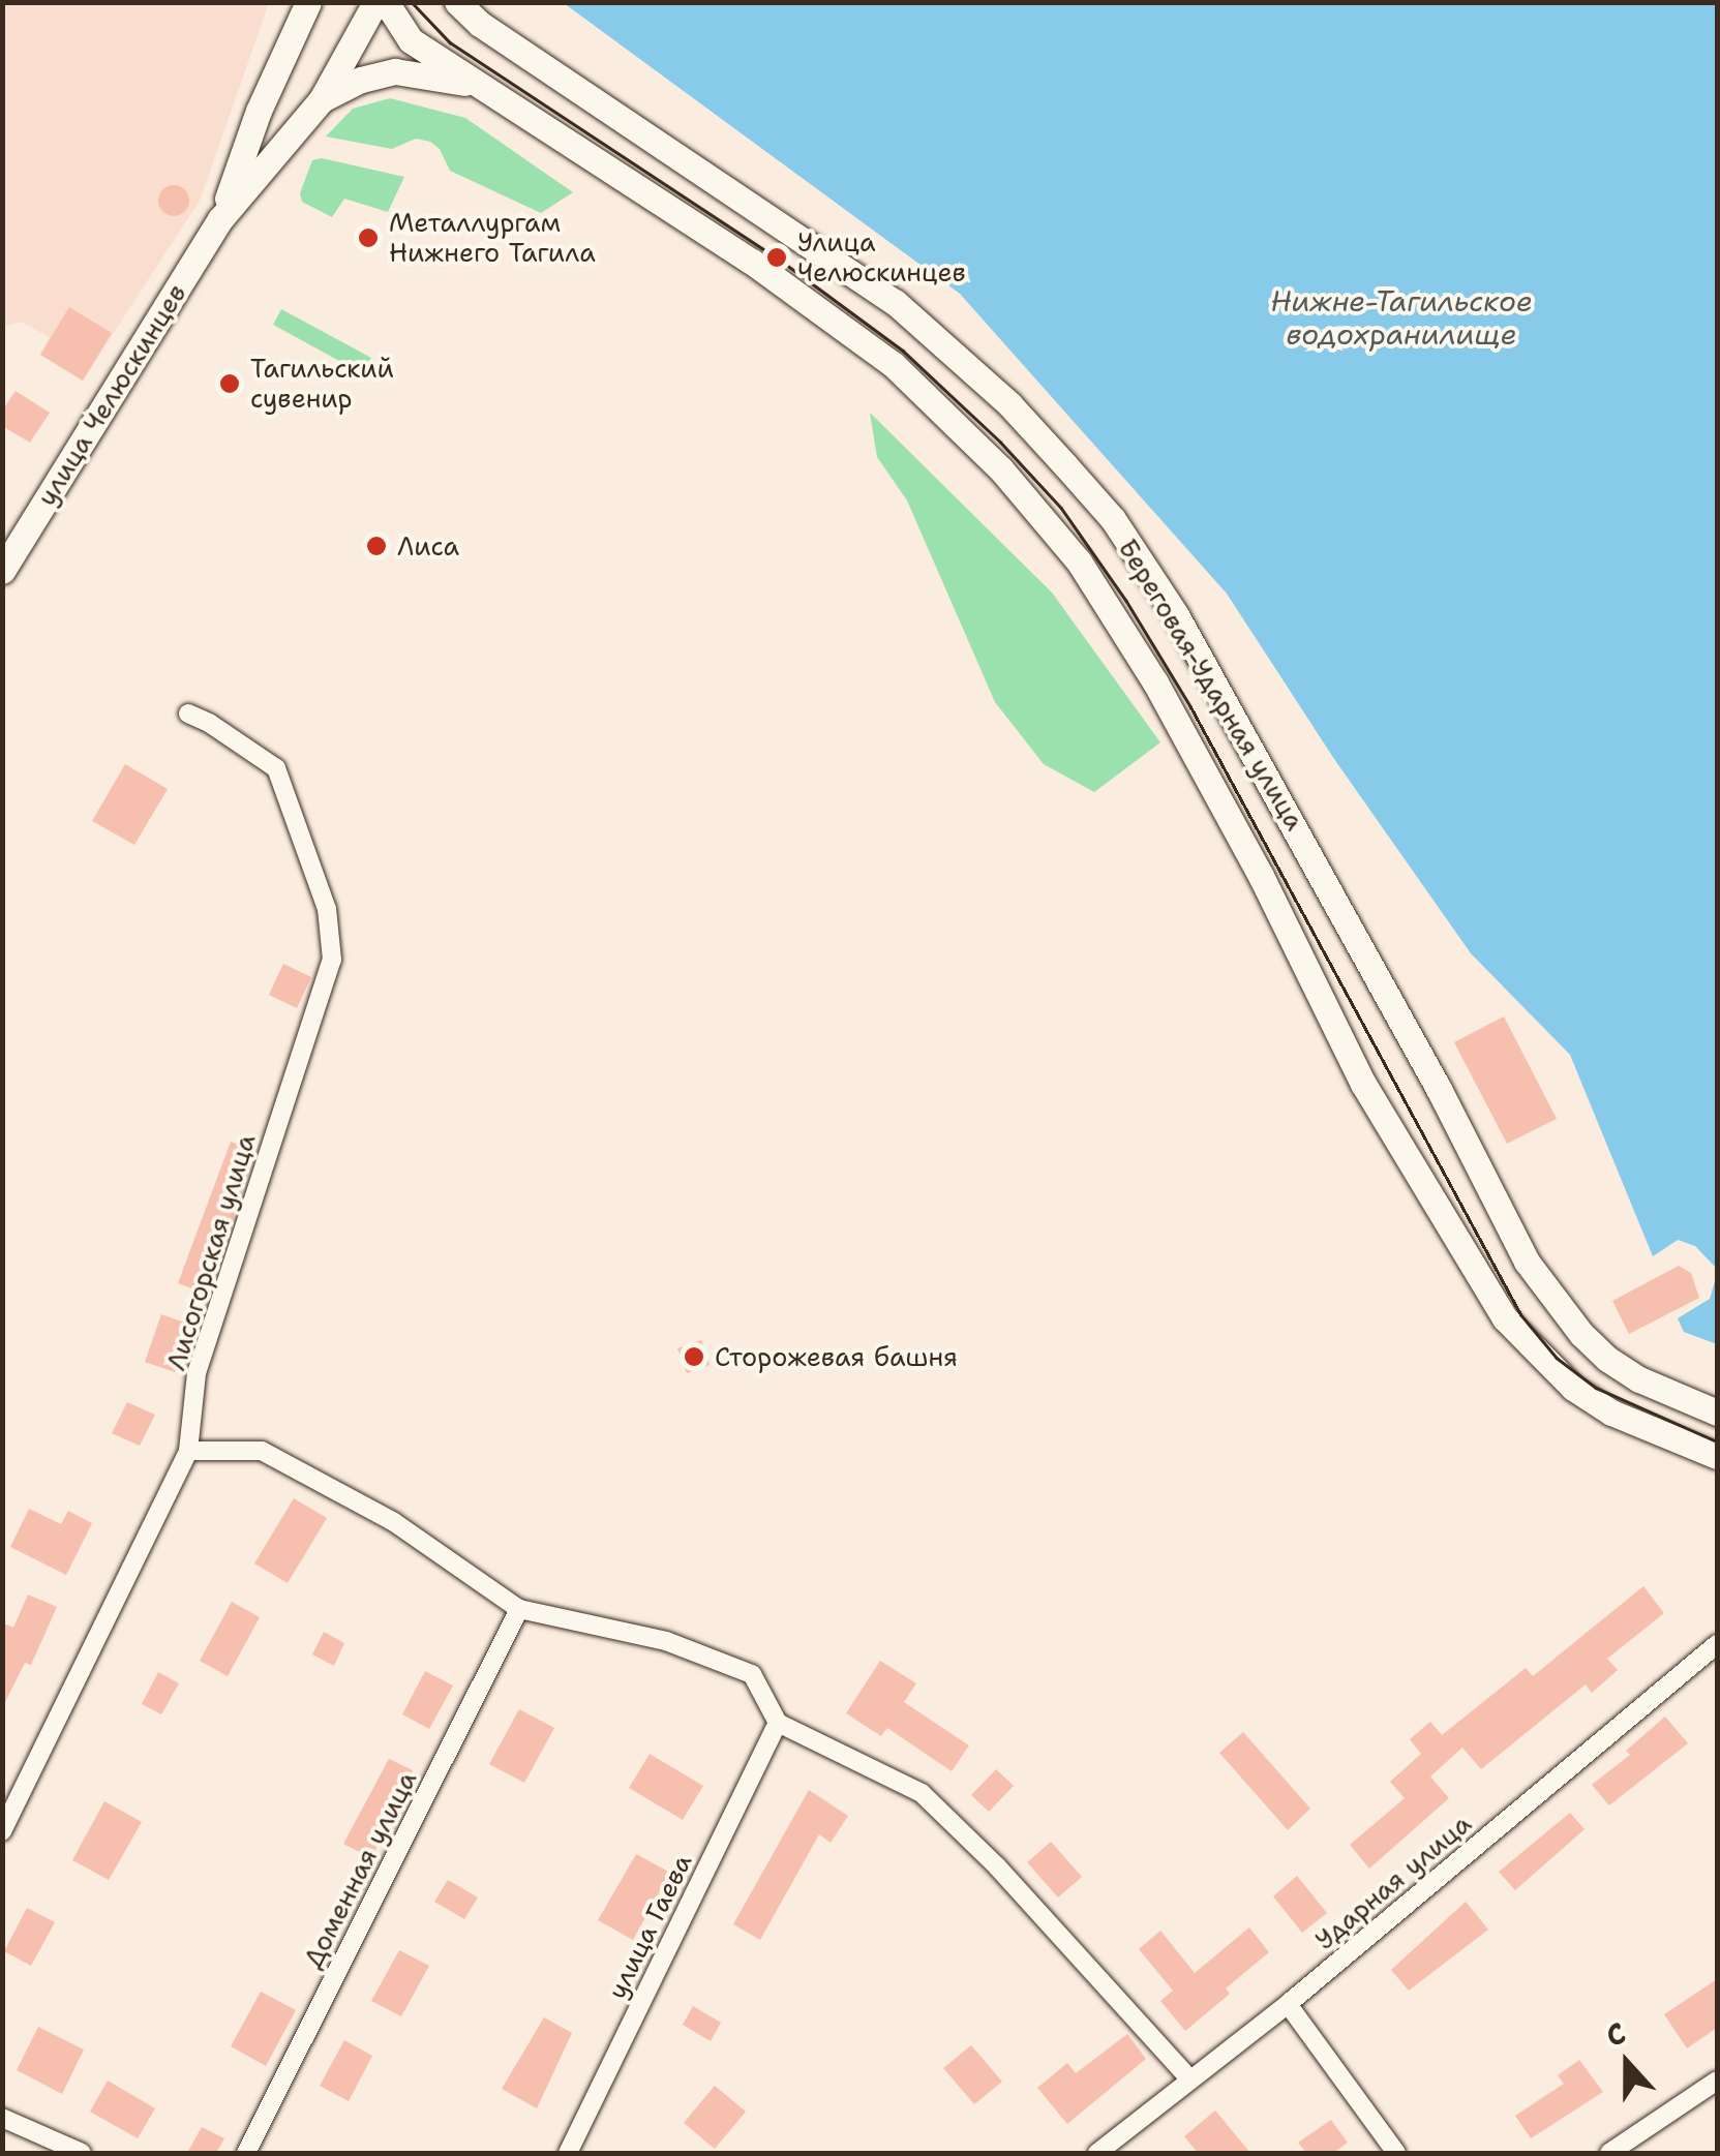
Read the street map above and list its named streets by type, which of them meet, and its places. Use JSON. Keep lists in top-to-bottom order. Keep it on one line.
{"streets":{"main road":["улица Челюскинцев","Береговая-Ударная улица"],"street":["Лисогорская улица","Доменная улица","Ударная улица","улица Гаева"]},"crossings":[["улица Челюскинцев","Береговая-Ударная улица"]],"water":["Нижне-Тагильское водохранилище"],"places":["Металлургам Нижнего Тагила","Улица Челюскинцев","Тагильский сувенир","Лиса","Сторожевая башня"],"north":"top"}
